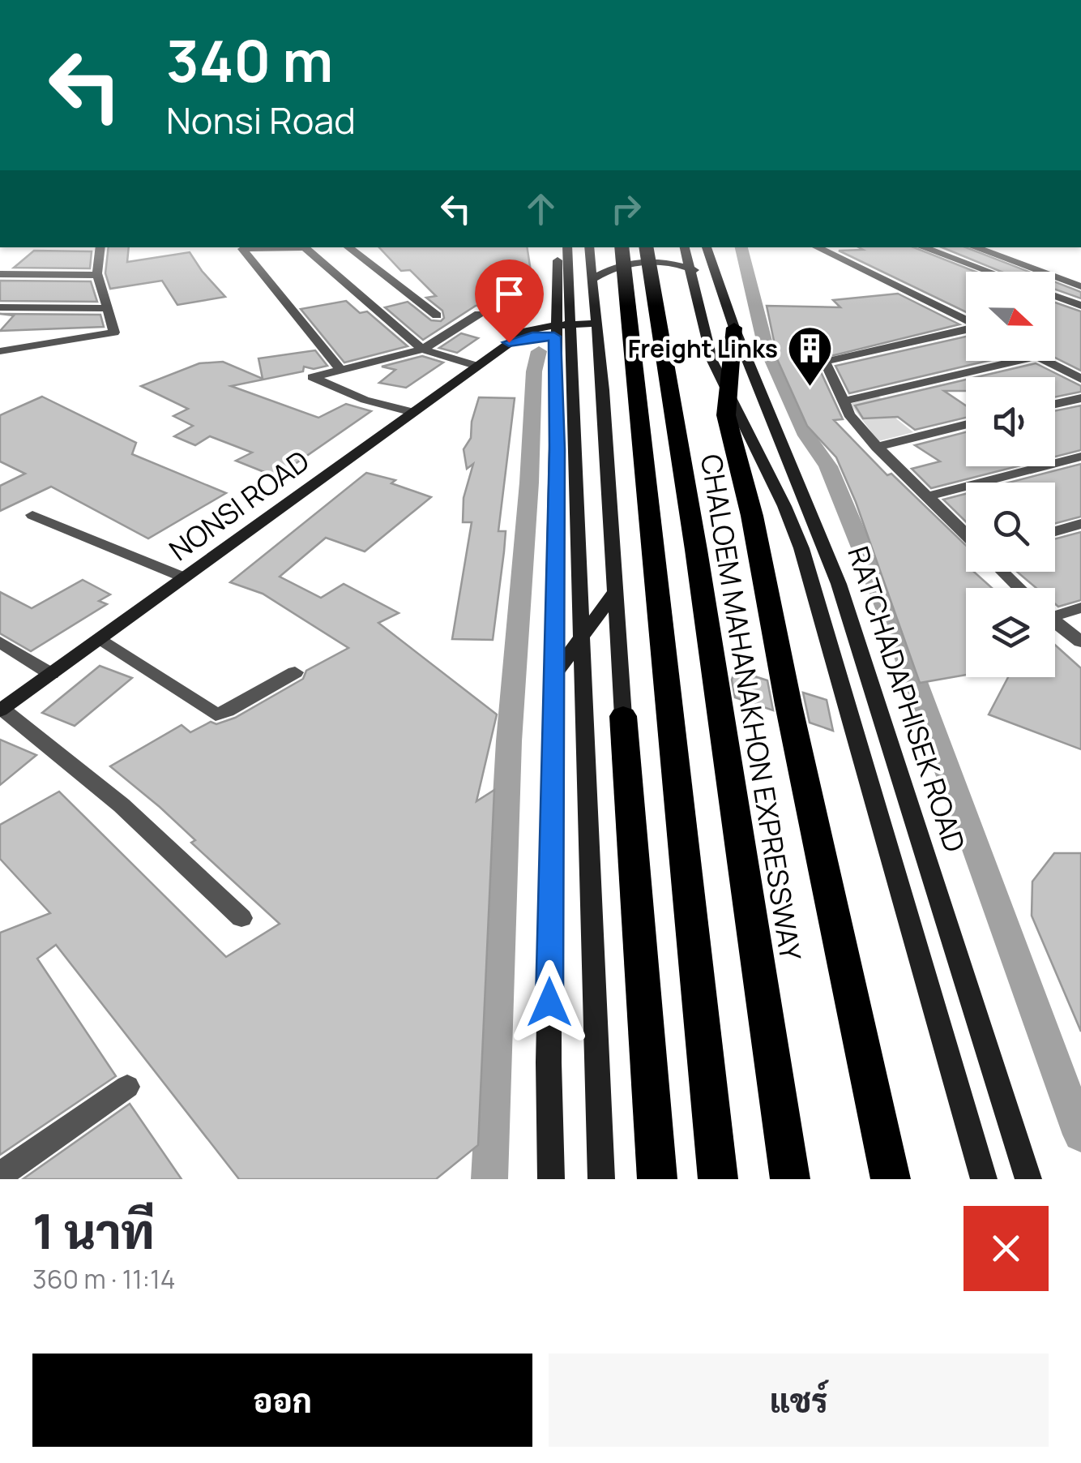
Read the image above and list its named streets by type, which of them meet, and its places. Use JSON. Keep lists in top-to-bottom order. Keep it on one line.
{"streets":{"highway":["CHALOEM MAHANAKHON EXPRESSWAY"],"main road":["NONSI ROAD","RATCHADAPHISEK ROAD"]},"places":{"building":["Freight Links"]},"north":"right","page":{"turn":["340 m","Nonsi Road"],"heading":["1 นาที","360 m · 11:14"],"buttons":["ออก","แชร์"]}}
